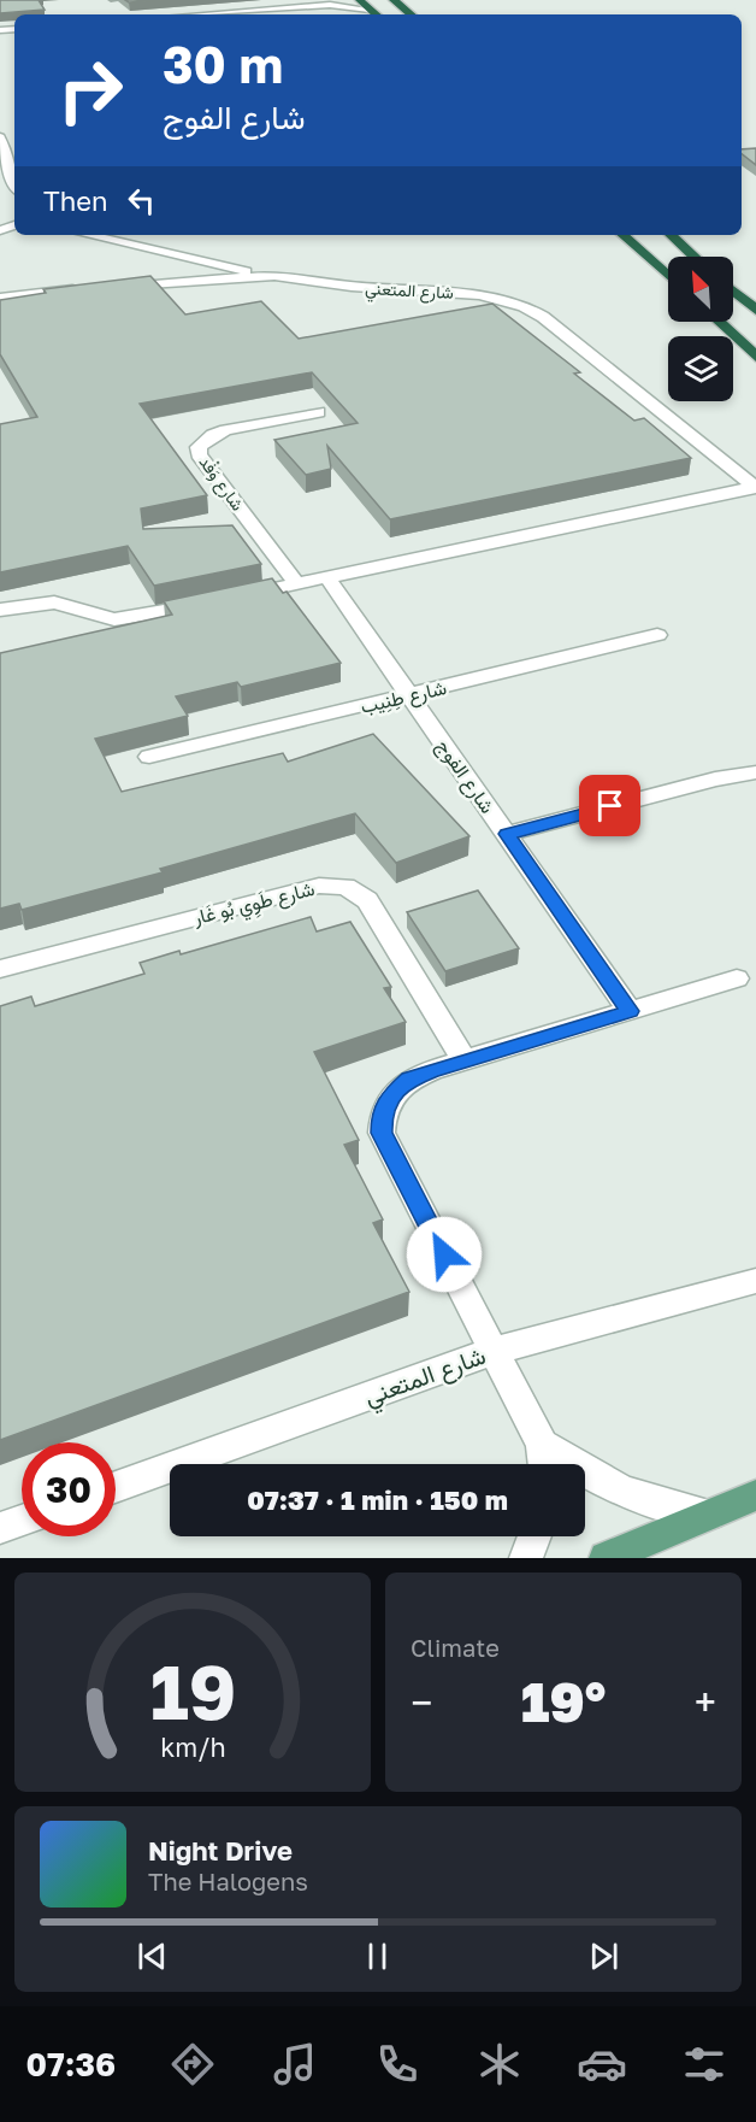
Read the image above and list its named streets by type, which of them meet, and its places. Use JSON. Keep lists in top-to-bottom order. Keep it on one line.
{"streets":{"street":["شارع المتعني","شارع وَفْد","شارع طِنِيب","شارع الفوج","شارع طَوِي بُو غَار"]},"crossings":[["شارع طِنِيب","شارع الفوج"]],"north":"top left","page":{"turn":["30 m","شارع الفوج"],"then":"Then","limit":"30","trip":"07:37 · 1 min · 150 m","tile":"Climate","heat":["−","19°","+"],"song":["Night Drive","The Halogens"],"tabs":"07:36","gauge":["19","km/h"]}}
